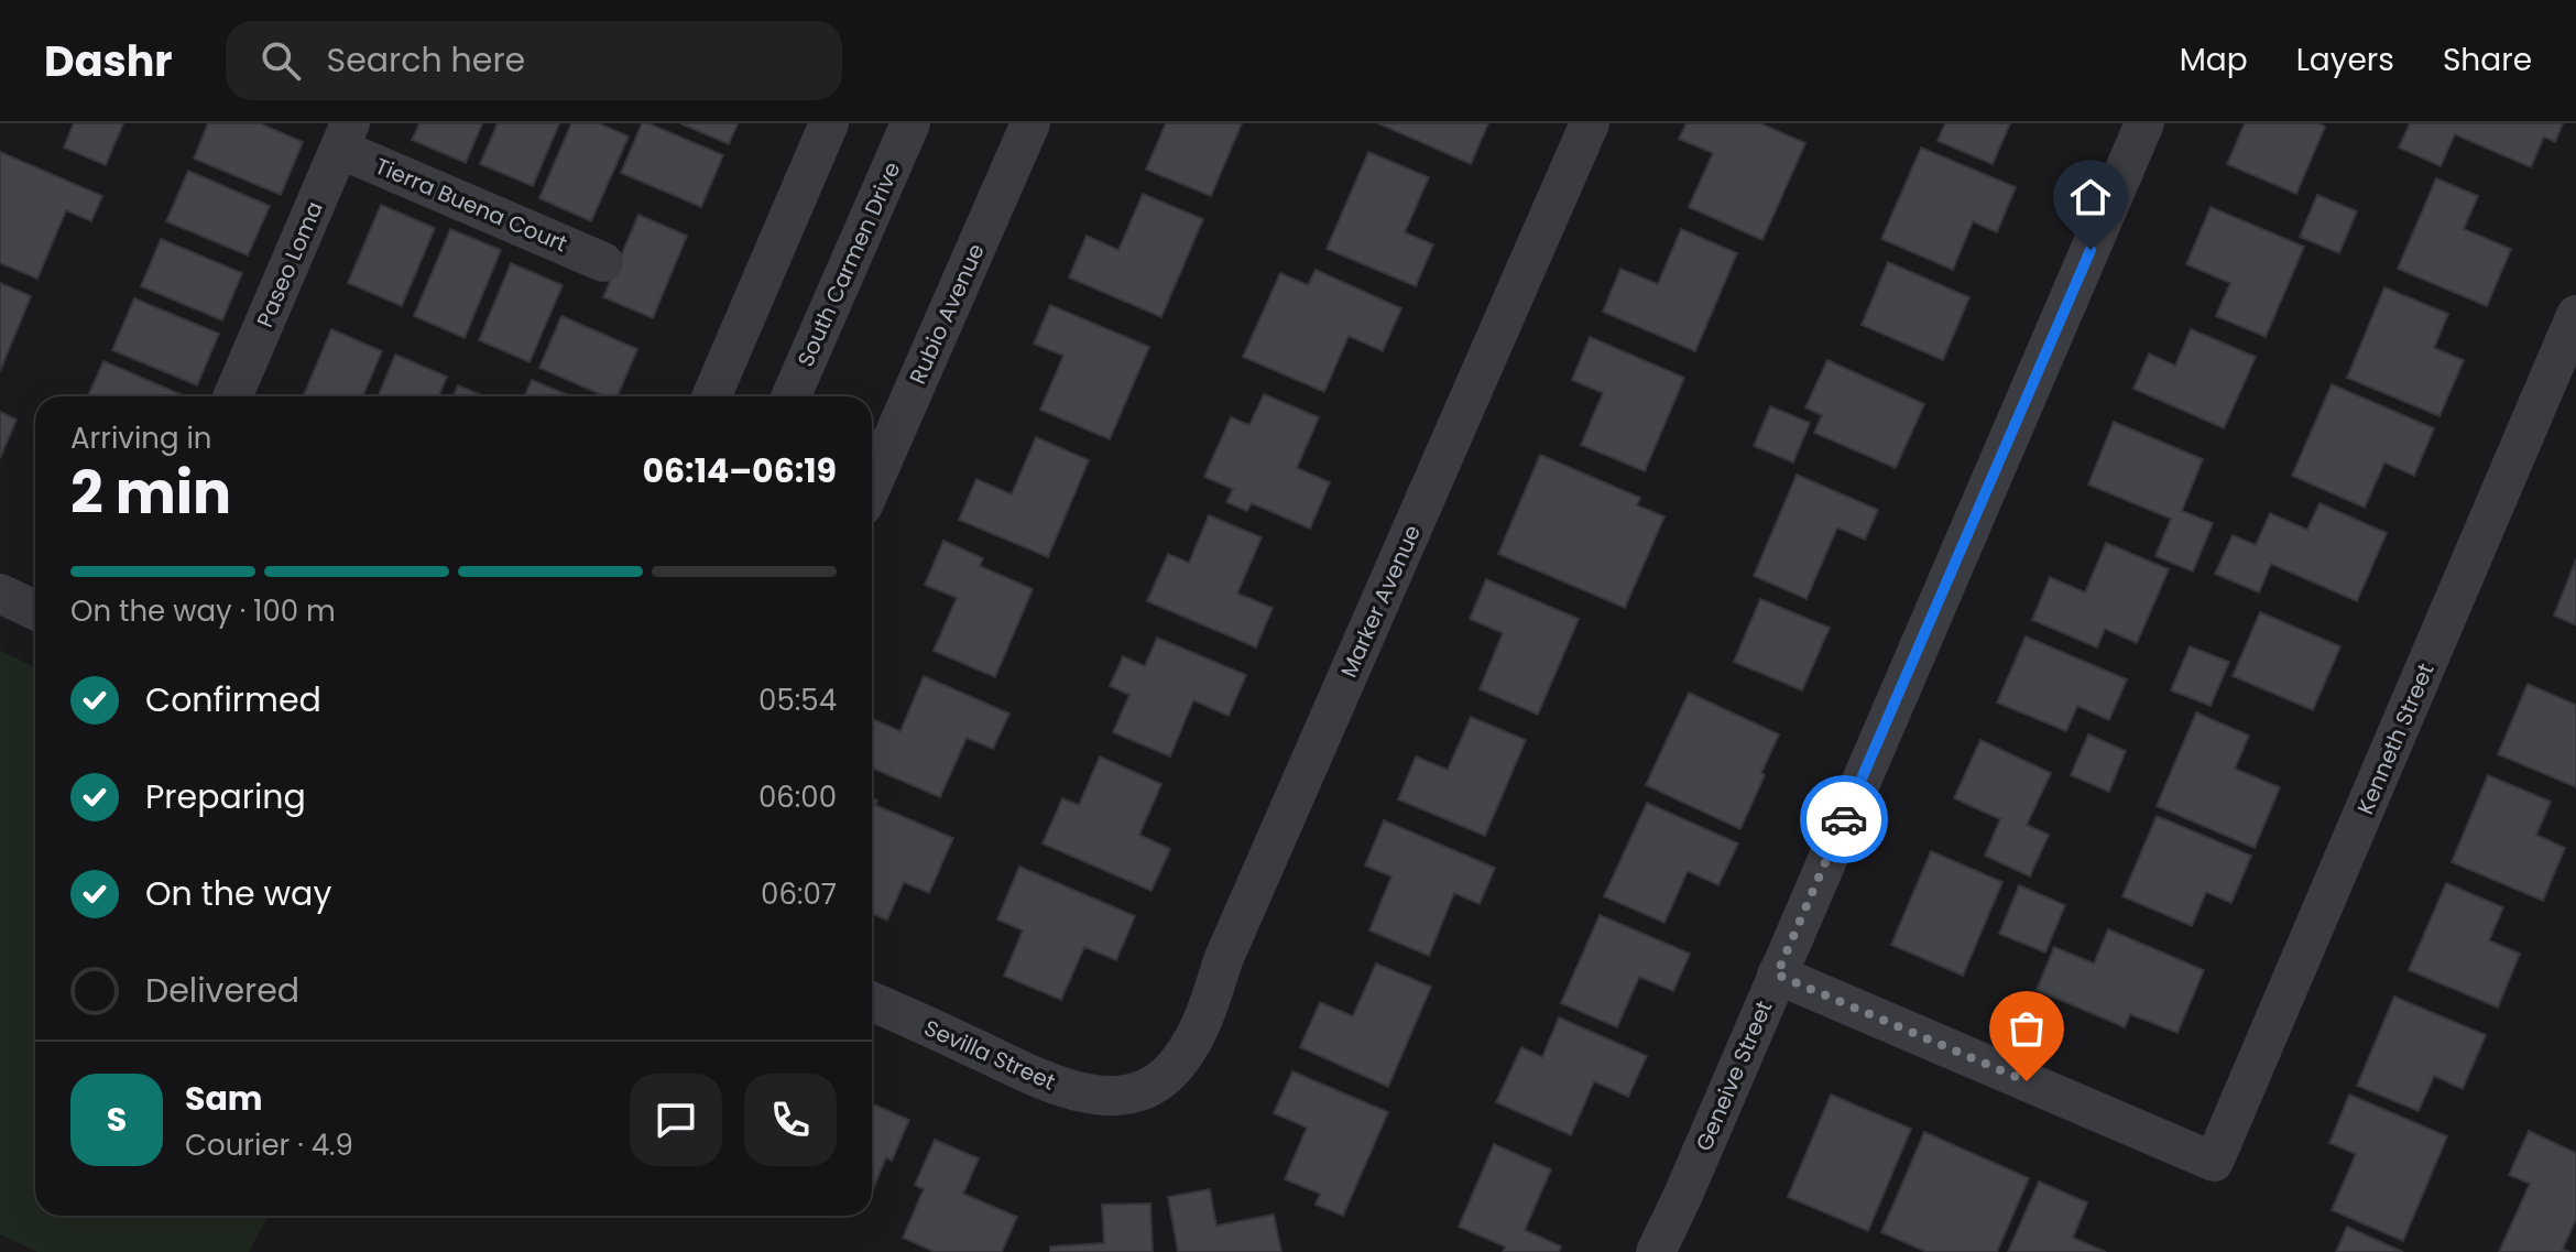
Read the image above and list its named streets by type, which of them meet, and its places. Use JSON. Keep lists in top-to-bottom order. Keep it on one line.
{"streets":{"street":["Tierra Buena Court","Paseo Loma","South Carmen Drive","Rubio Avenue","Marker Avenue","Kenneth Street","Sevilla Street","Geneive Street"]},"crossings":[["Tierra Buena Court","Paseo Loma"],["Marker Avenue","Sevilla Street"],["Kenneth Street","Geneive Street"]],"page":{"header":"Dashr","search":"Search here","nav":["Map","Layers","Share"],"heading":["2 min","Arriving in","06:14–06:19"],"panel":["Sam","Courier · 4.9"],"bar":"On the way · 100 m","list":[["Confirmed","05:54"],["Preparing","06:00"],["On the way","06:07"],"Delivered"],"round":"S"}}
